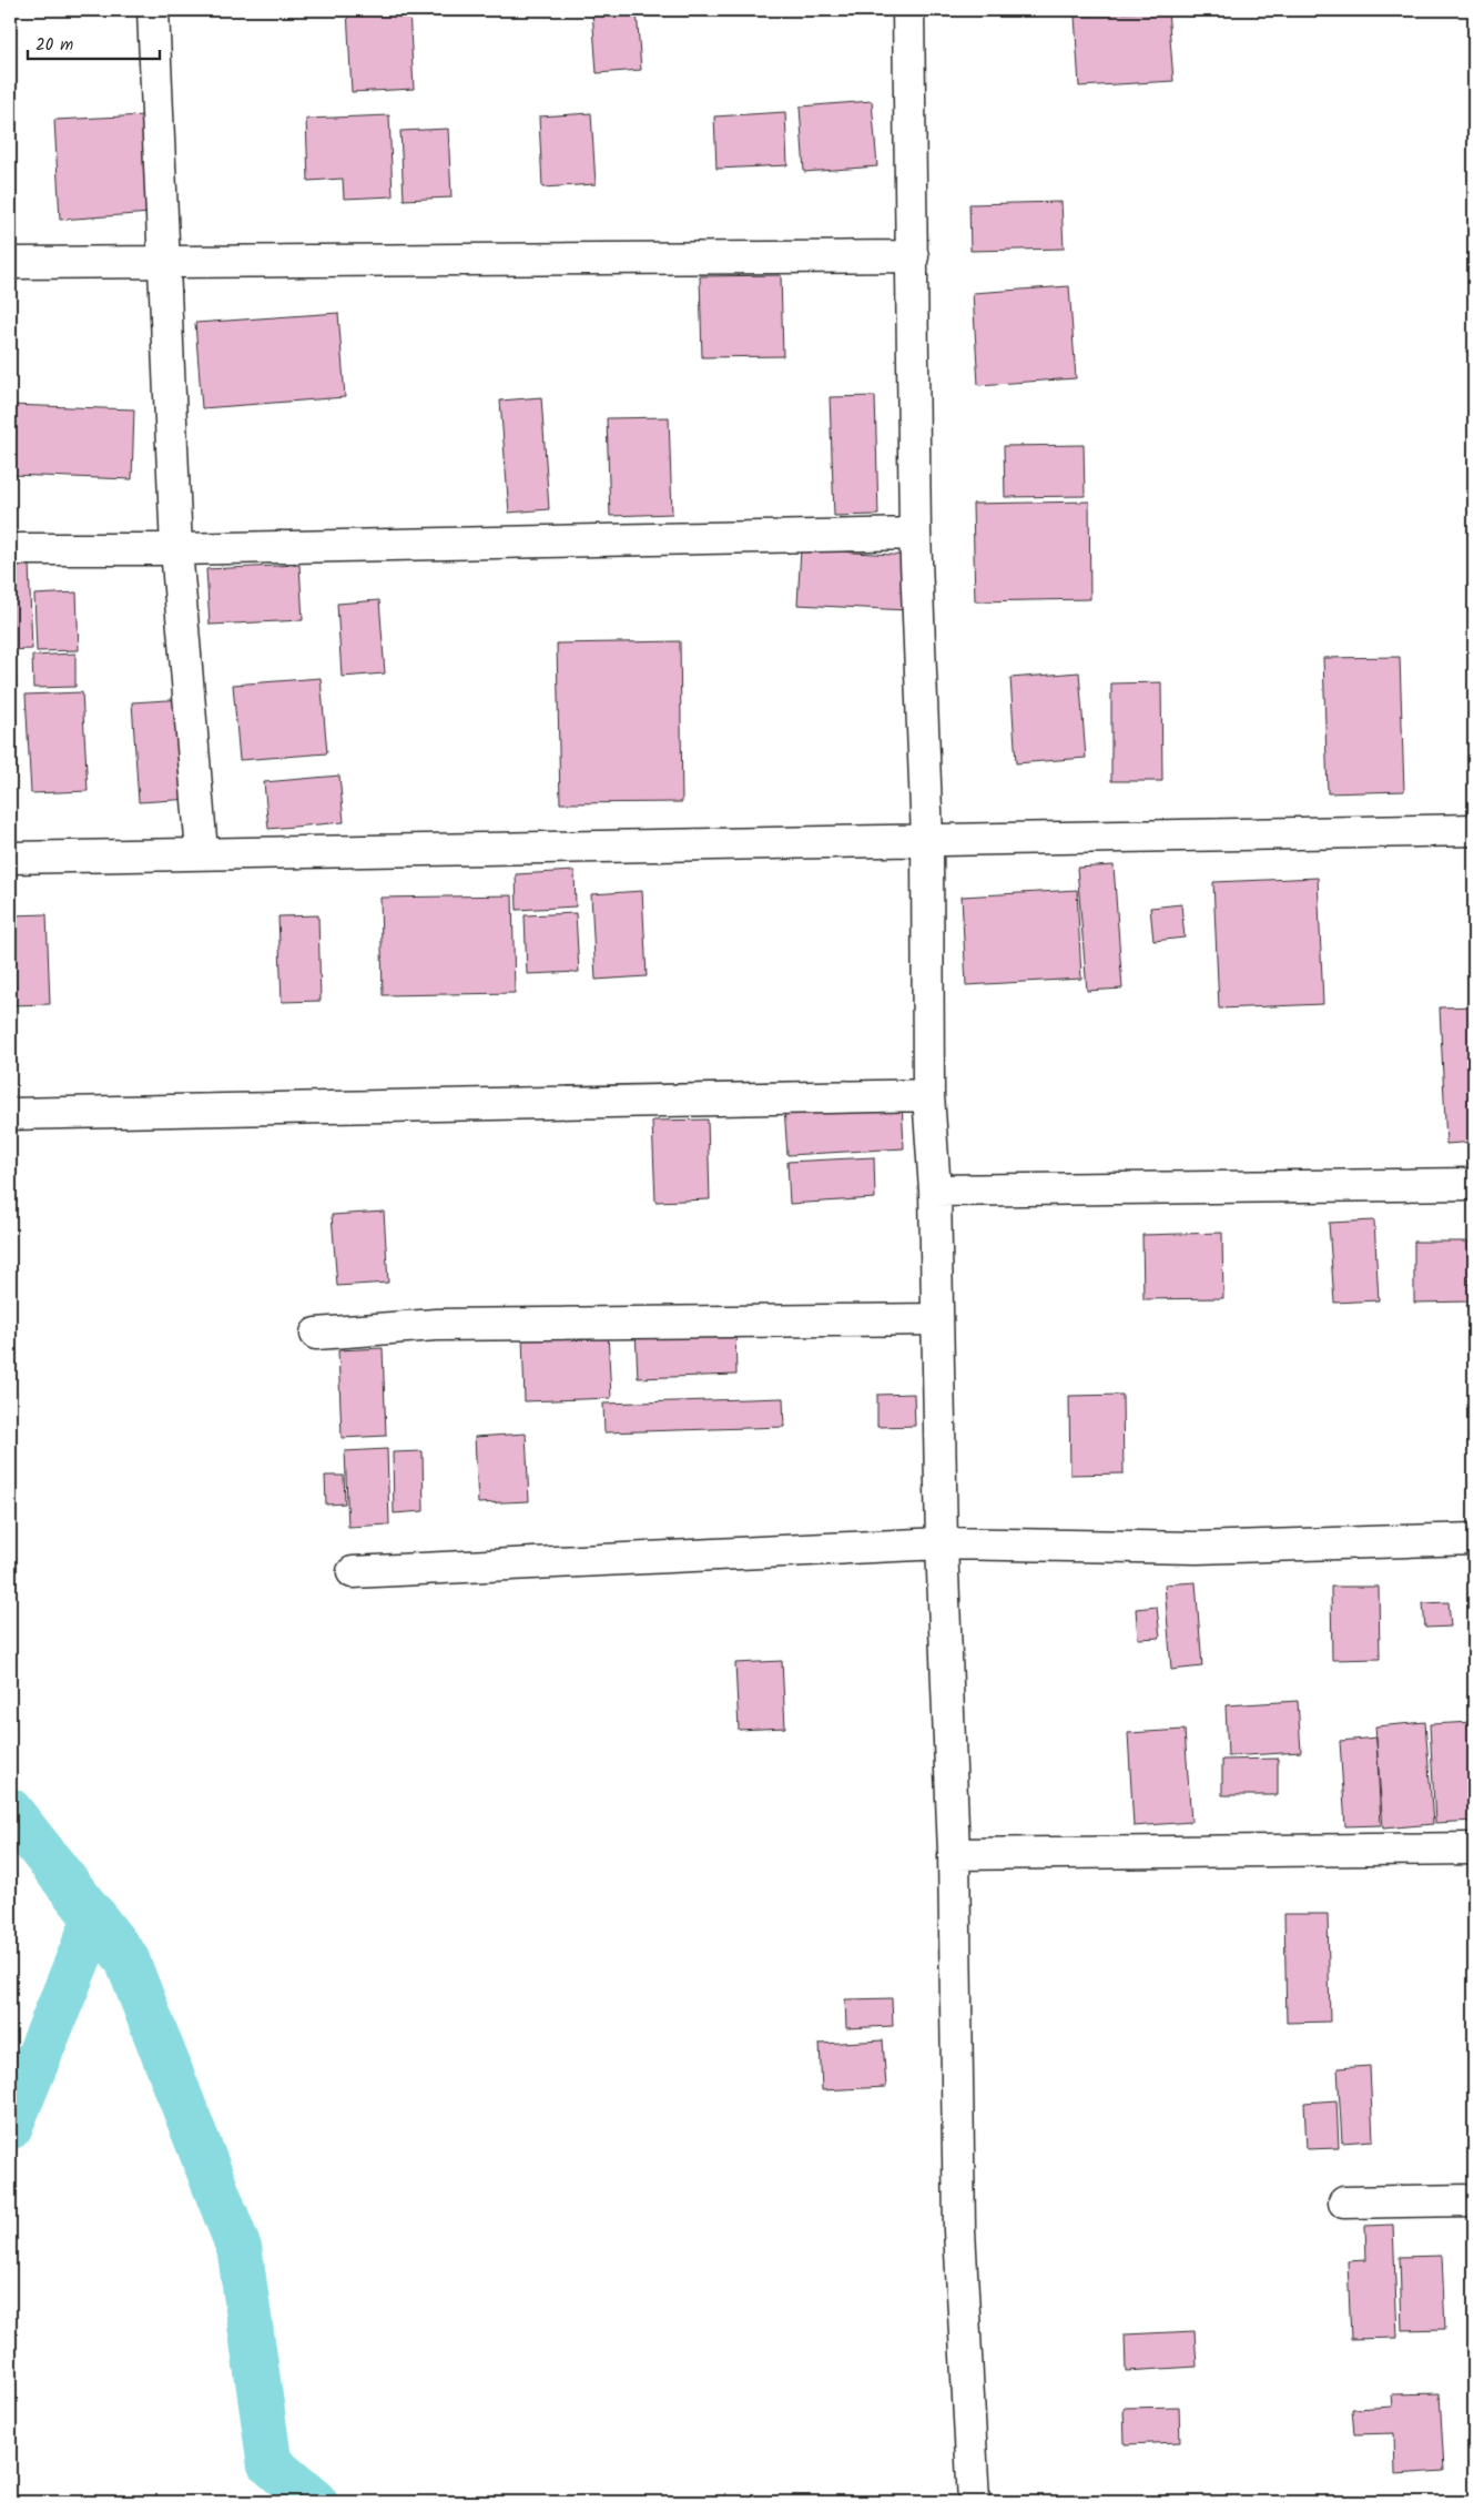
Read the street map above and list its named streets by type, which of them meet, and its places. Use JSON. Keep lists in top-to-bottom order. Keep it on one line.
{"scale_bar":"20 m"}
